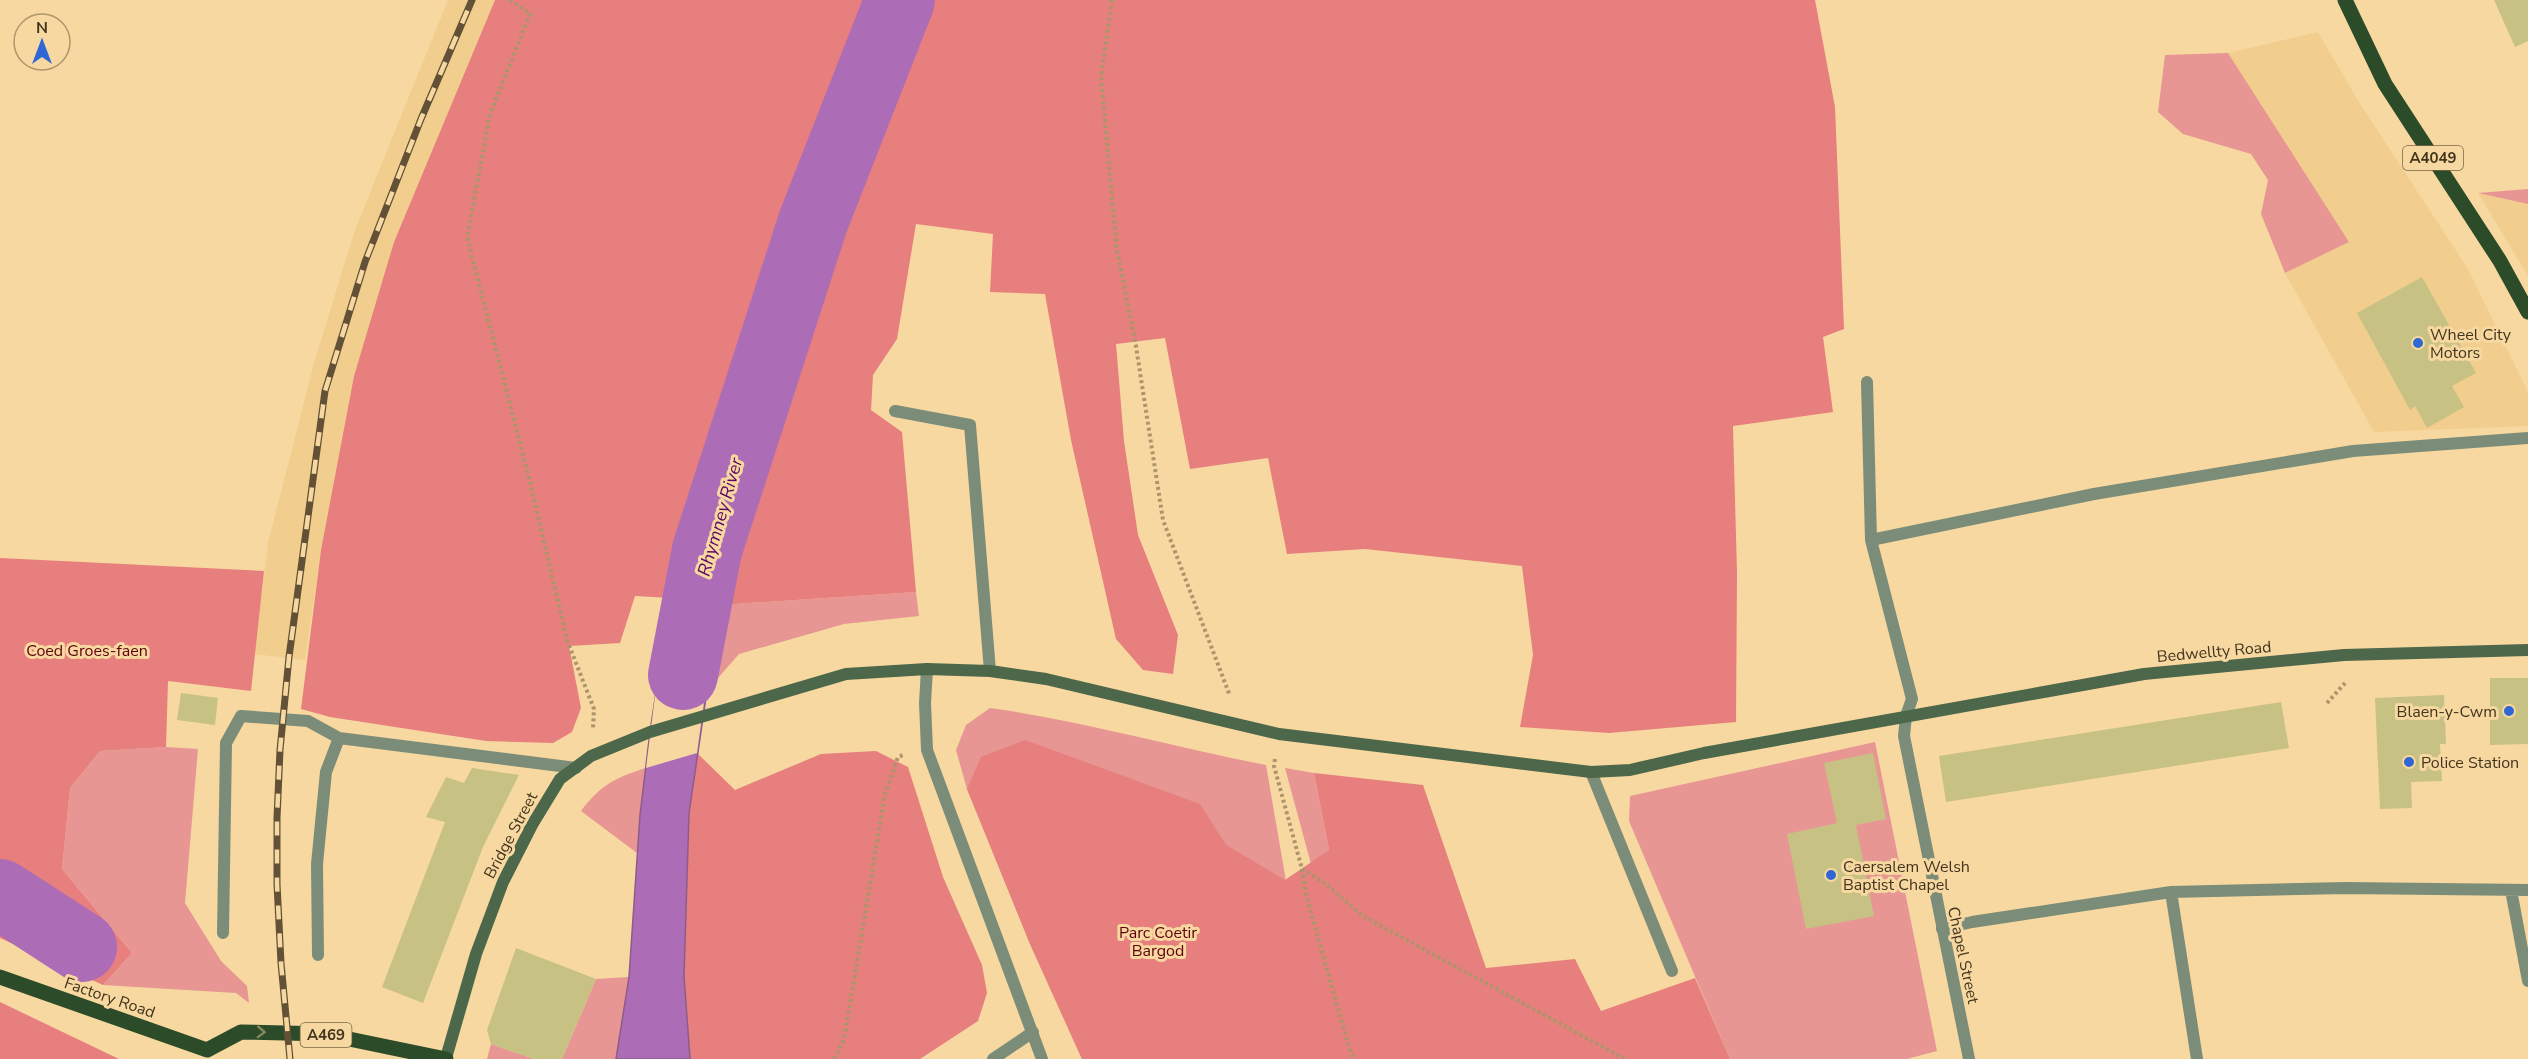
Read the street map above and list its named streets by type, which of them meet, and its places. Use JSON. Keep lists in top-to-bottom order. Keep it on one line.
{"streets":{"main road":["A4049","Factory Road","A469"],"street":["Bedwellty Road","Bridge Street","Chapel Street"]},"crossings":[["Bedwellty Road","Bridge Street"],["Bedwellty Road","Chapel Street"],["Bridge Street","Factory Road"]],"one_way":["Factory Road"],"water":["Rhymney River"],"parks":["Coed Groes-faen","Parc Coetir Bargod"],"places":["Wheel City Motors","Blaen-y-Cwm","Police Station","Caersalem Welsh Baptist Chapel"],"north":"top"}
